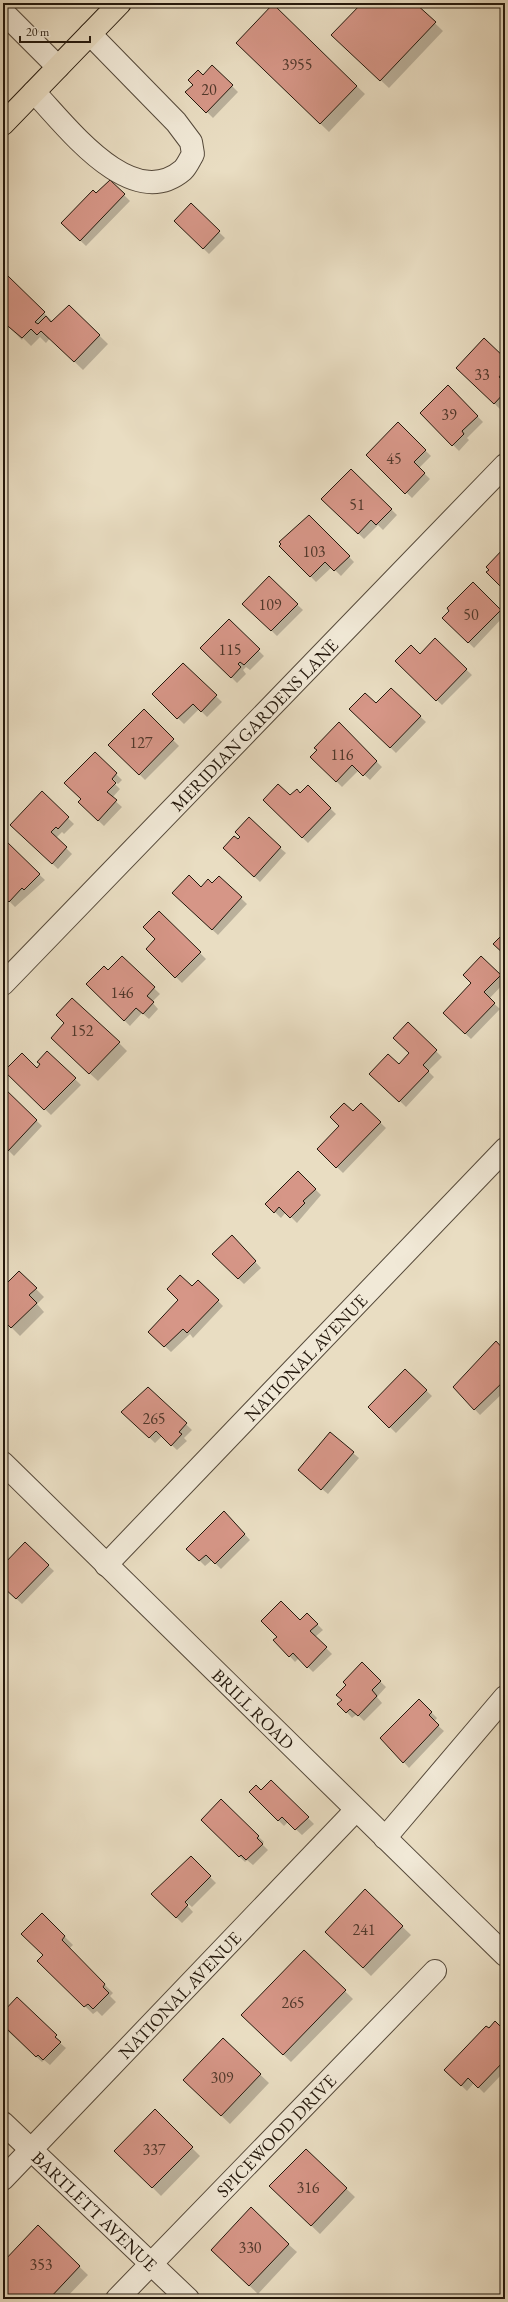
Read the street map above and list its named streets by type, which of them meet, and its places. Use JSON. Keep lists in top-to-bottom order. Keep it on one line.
{"streets":{"street":["MERIDIAN GARDENS LANE","NATIONAL AVENUE","BRILL ROAD","SPICEWOOD DRIVE","BARTLETT AVENUE"]},"crossings":[["NATIONAL AVENUE","BRILL ROAD"],["NATIONAL AVENUE","BARTLETT AVENUE"],["SPICEWOOD DRIVE","BARTLETT AVENUE"]],"house_numbers":["3955","20","33","39","45","51","103","109","50","115","127","116","146","152","265","241","265","309","337","316","330","353"],"scale_bar":"20 m"}
